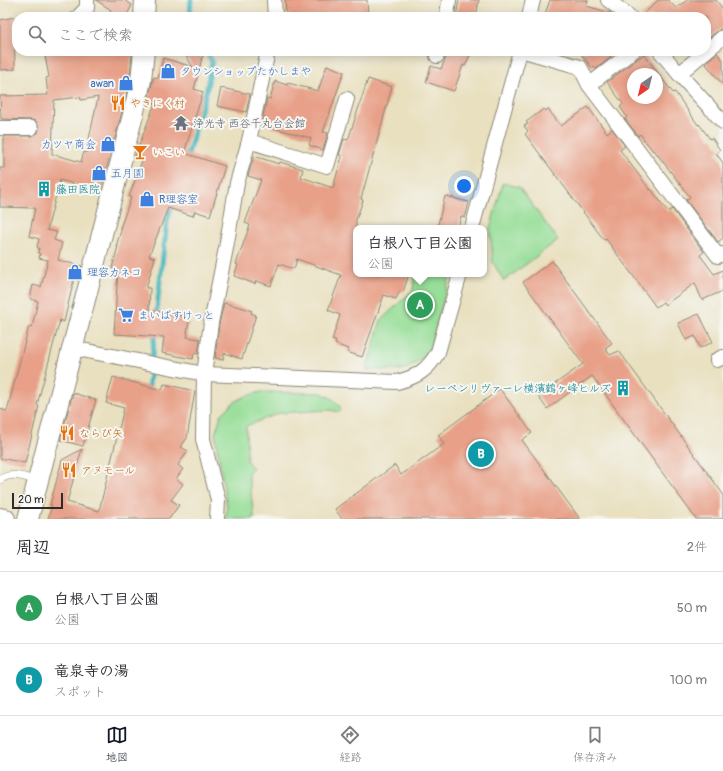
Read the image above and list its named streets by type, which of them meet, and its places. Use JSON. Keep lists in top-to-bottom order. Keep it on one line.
{"places":{"shop":["タウンショップたかしまや","awan","カツヤ商会","五月園","R理容室","理容カネコ"],"restaurant":["やきにく村","ならび矢","アヌモール"],"temple":["浄光寺 西谷千丸台会館"],"bar":["いこい"],"building":["藤田医院","レーベンリヴァーレ横濱鶴ヶ峰ヒルズ"],"supermarket":["まいばすけっと"]},"scale_bar":"20 m","north":"bottom left","page":{"search":"ここで検索","popup":["白根八丁目公園","公園"],"pins":["A","B"],"scale":"20 m","heading":["周辺","2件"],"list":[{"mark":"A","name":"白根八丁目公園","note":"公園","value":"50 m"},{"mark":"B","name":"竜泉寺の湯","note":"スポット","value":"100 m"}],"nav":["地図","経路","保存済み"]}}
